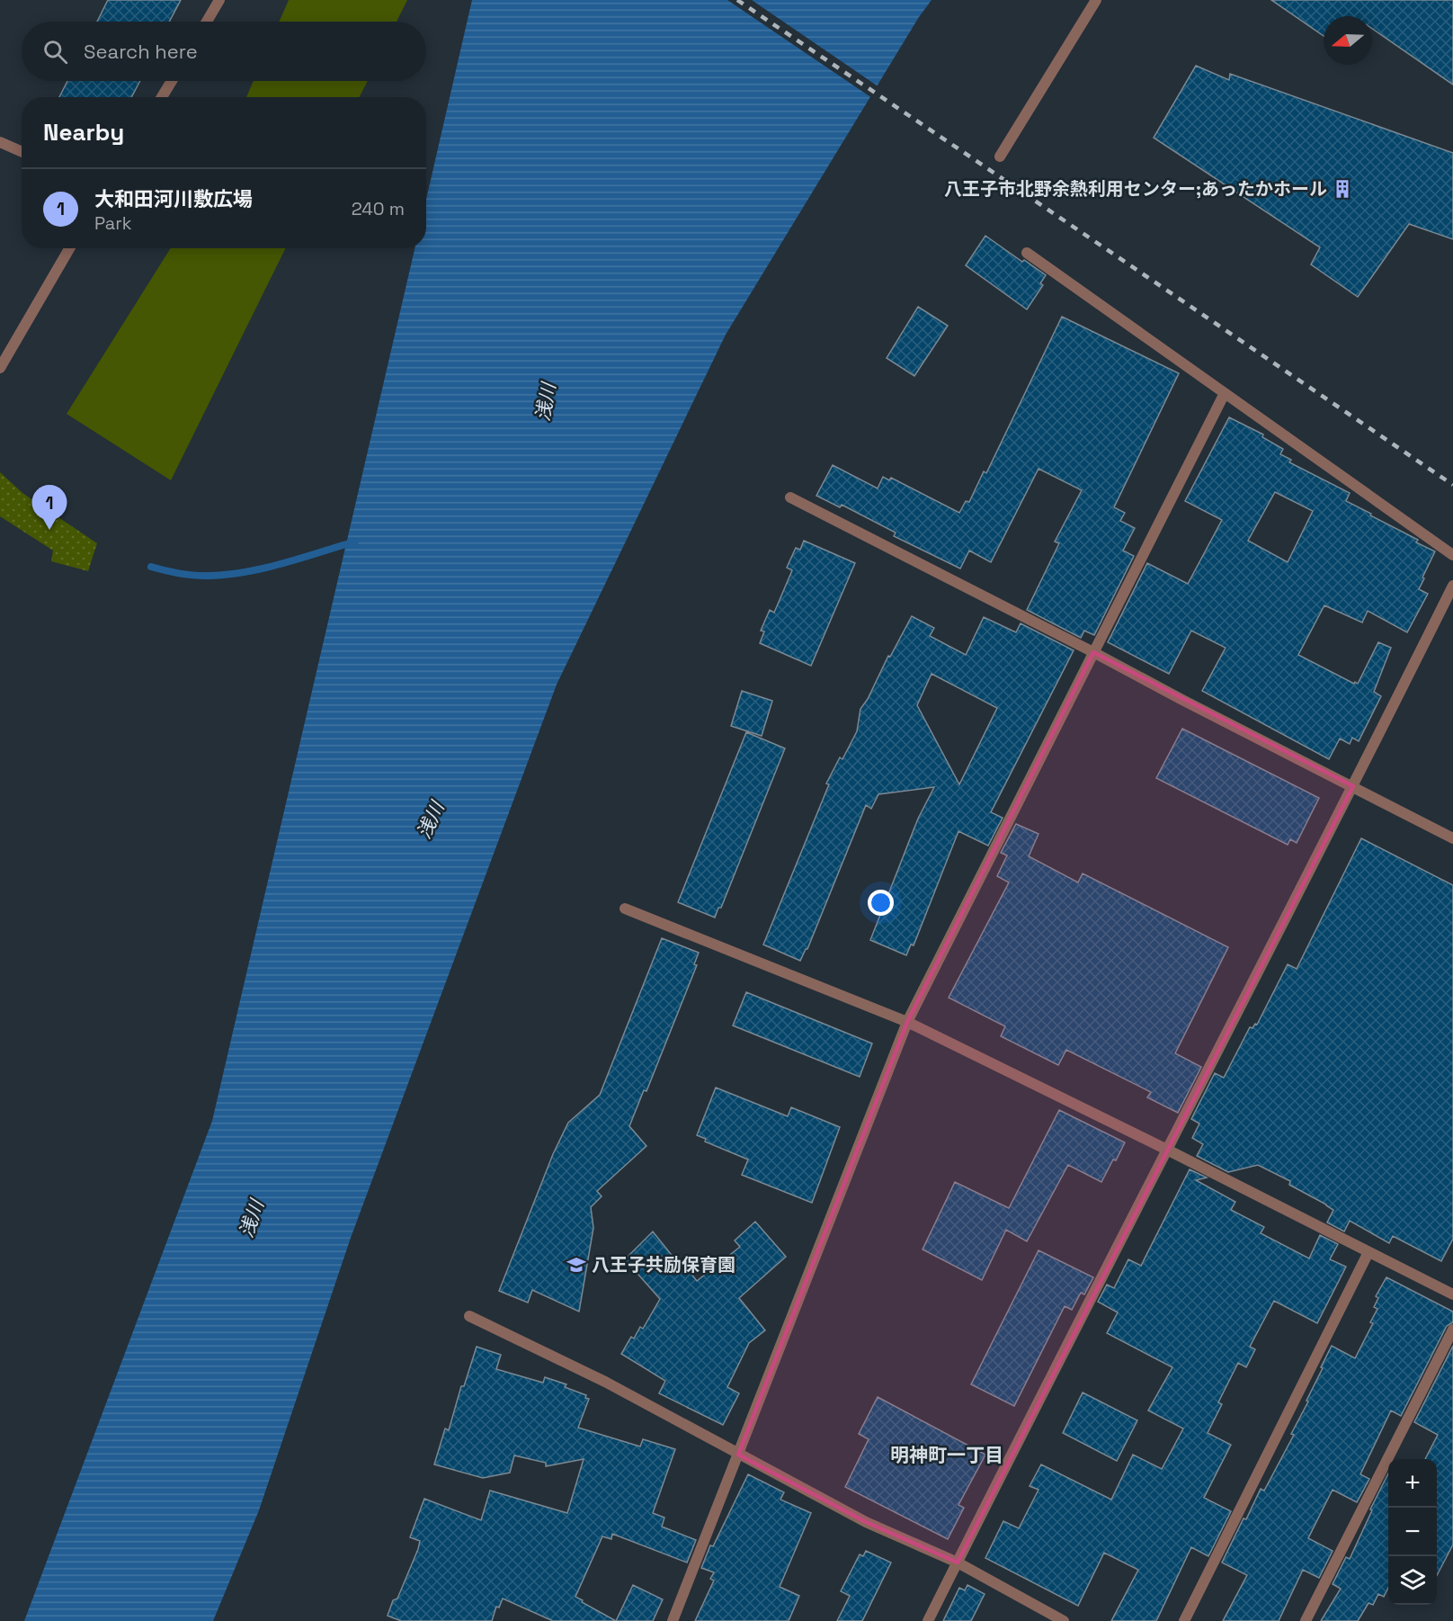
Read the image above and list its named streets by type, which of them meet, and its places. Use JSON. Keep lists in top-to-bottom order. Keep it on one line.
{"districts":["明神町一丁目"],"water":["浅川"],"places":{"building":["八王子市北野余熱利用センター;あったかホール"],"school or university":["八王子共励保育園"]},"north":"left","page":{"search":"Search here","heading":"Nearby","list":[{"mark":"1","name":"大和田河川敷広場","note":"Park","value":"240 m"}],"pins":"1","map_buttons":["+","−"]}}
